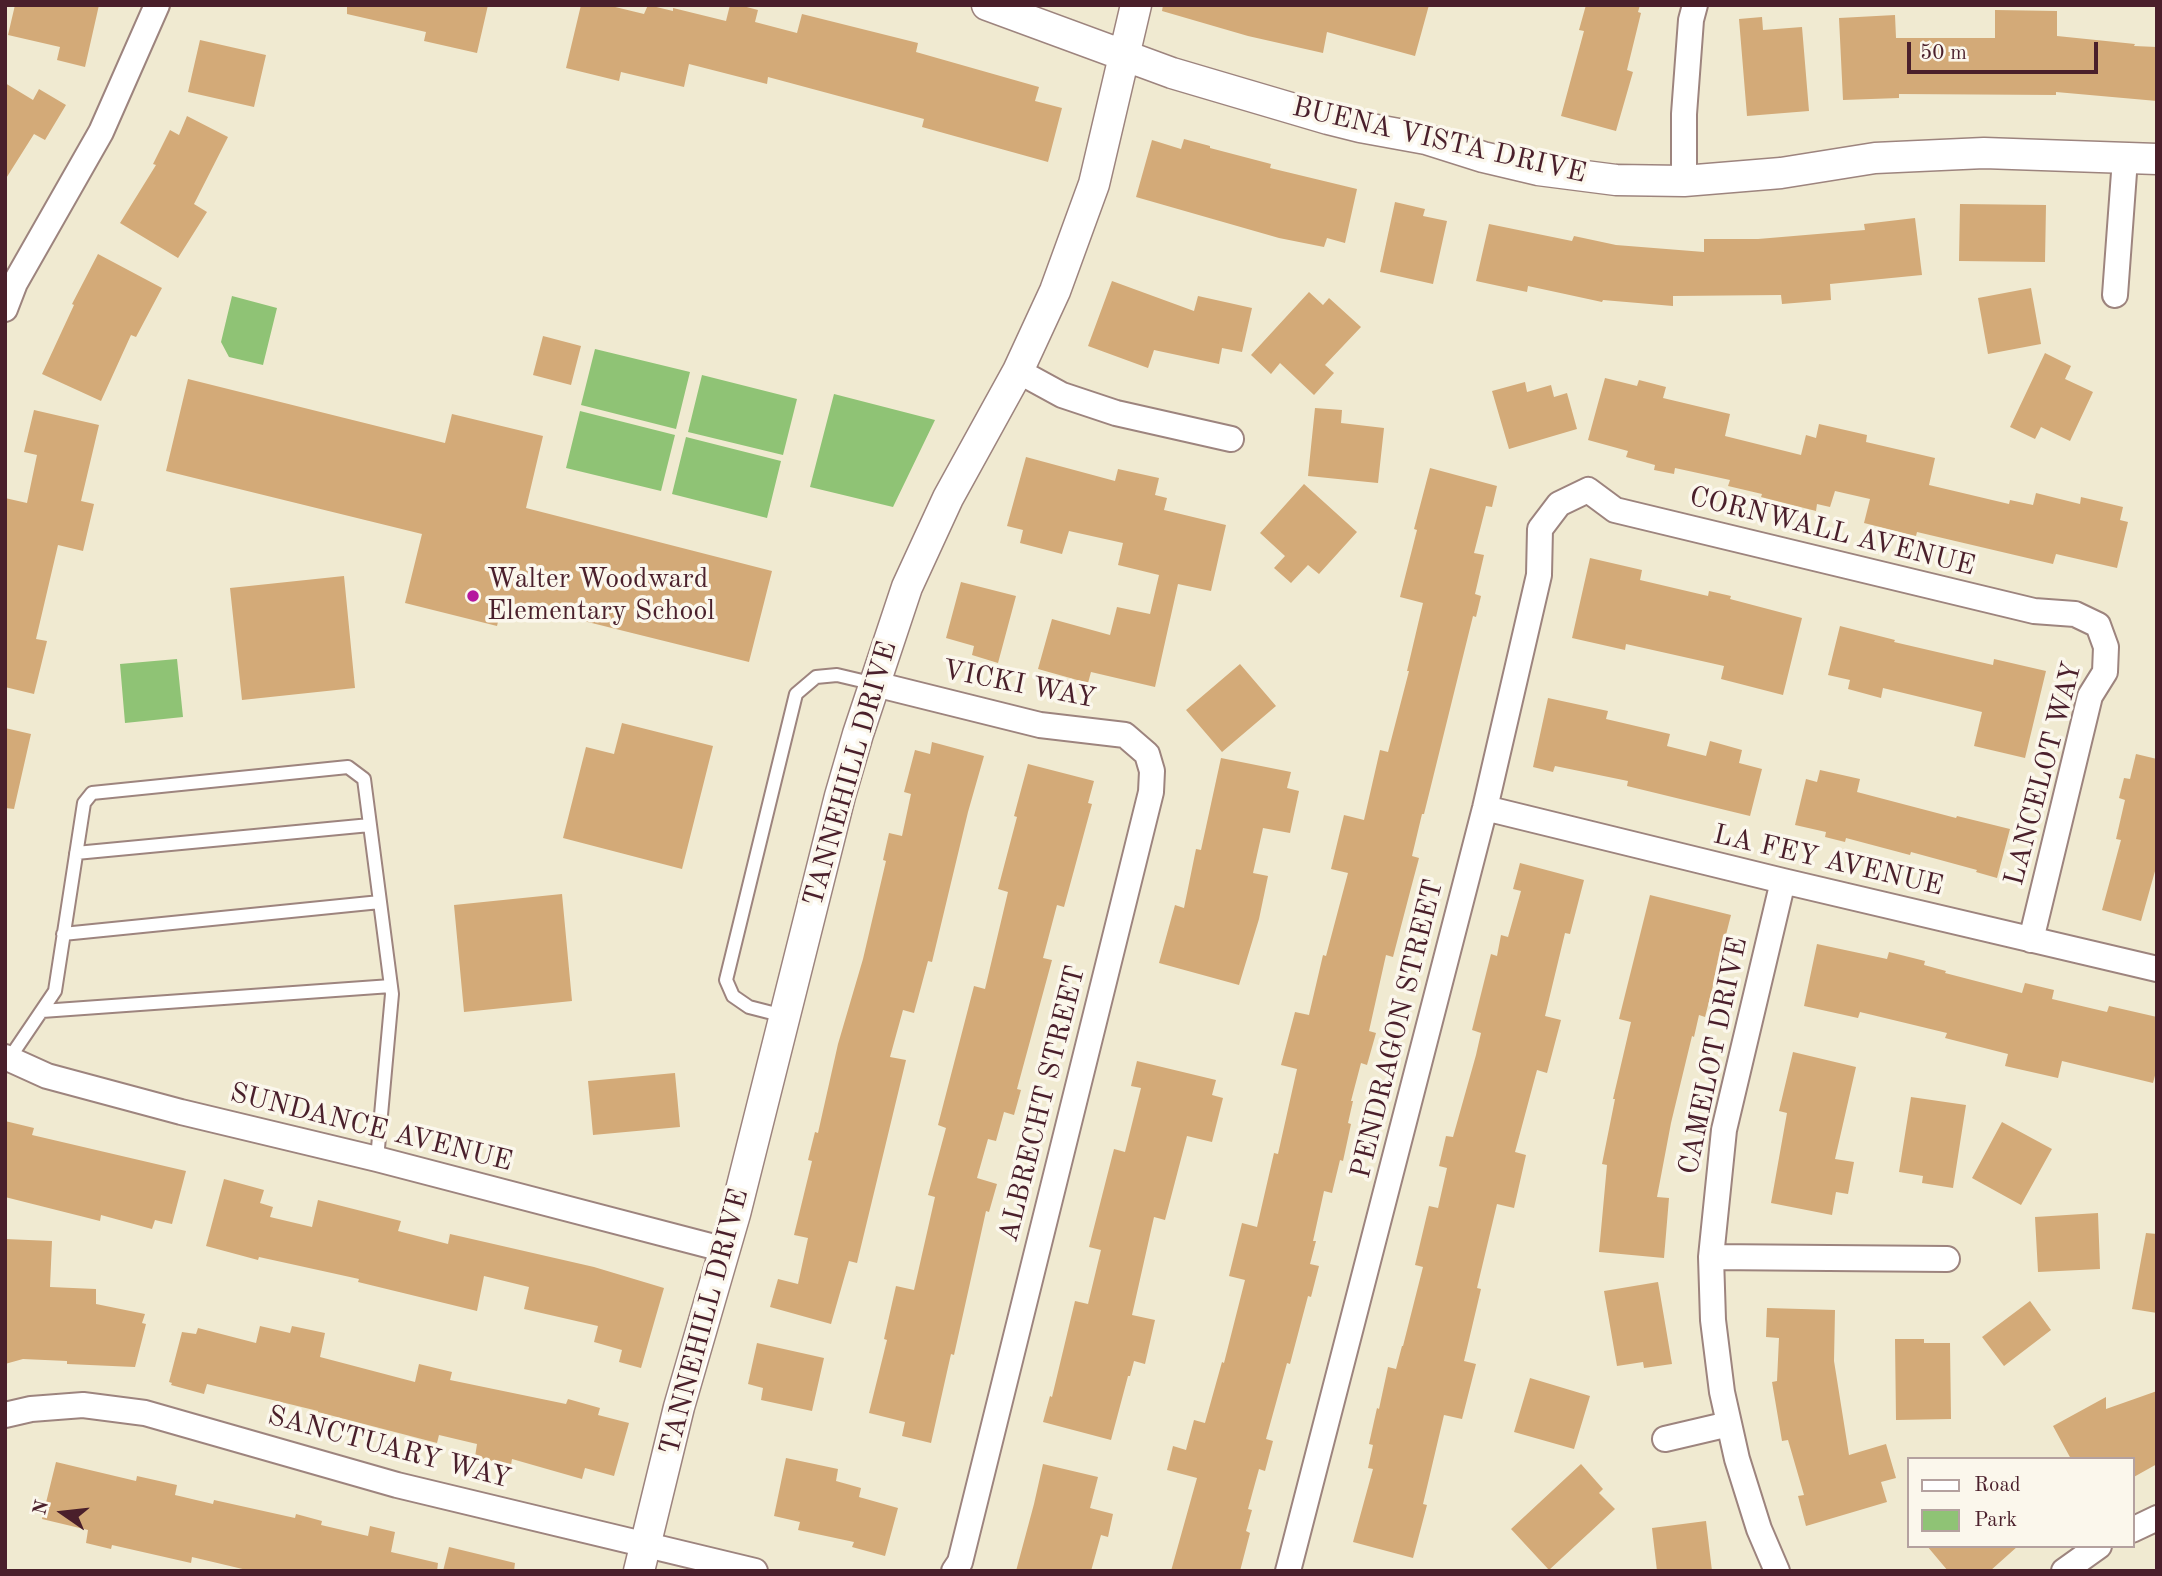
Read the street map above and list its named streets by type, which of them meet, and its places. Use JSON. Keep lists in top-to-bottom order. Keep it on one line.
{"streets":{"street":["BUENA VISTA DRIVE","CORNWALL AVENUE","VICKI WAY","TANNEHILL DRIVE","LANCELOT WAY","LA FEY AVENUE","PENDRAGON STREET","CAMELOT DRIVE","ALBRECHT STREET","SUNDANCE AVENUE","SANCTUARY WAY"]},"crossings":[["BUENA VISTA DRIVE","TANNEHILL DRIVE"],["CORNWALL AVENUE","LANCELOT WAY"],["CORNWALL AVENUE","PENDRAGON STREET"],["VICKI WAY","TANNEHILL DRIVE"],["VICKI WAY","ALBRECHT STREET"],["TANNEHILL DRIVE","SUNDANCE AVENUE"],["TANNEHILL DRIVE","SANCTUARY WAY"],["LANCELOT WAY","LA FEY AVENUE"],["LA FEY AVENUE","PENDRAGON STREET"],["LA FEY AVENUE","CAMELOT DRIVE"]],"places":["Walter Woodward Elementary School"],"legend":["Road","Park"],"scale_bar":"50 m","north":"left"}
